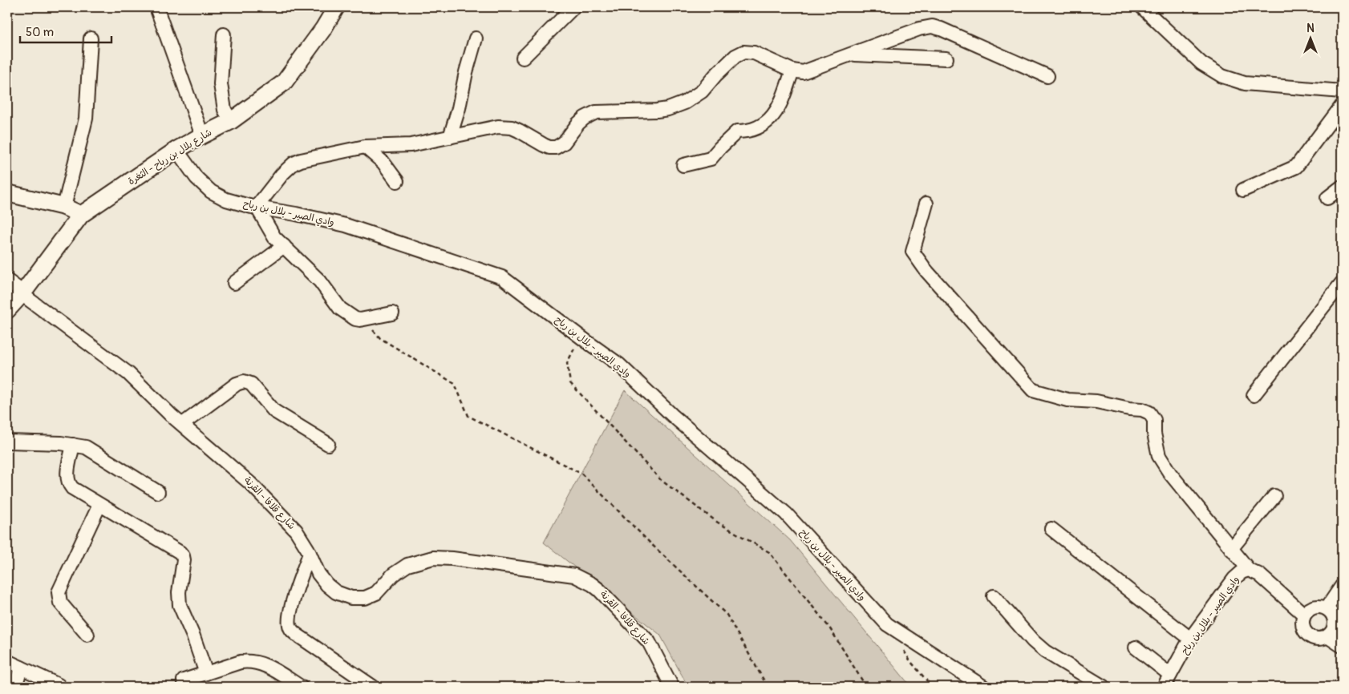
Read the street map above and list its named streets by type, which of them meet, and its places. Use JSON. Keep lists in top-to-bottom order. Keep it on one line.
{"streets":{"main road":["شارع بلال بن رباح - الثغرة"],"street":["وادي الصير - بلال بن رباح","شارع قلافا - القرنة"]},"crossings":[["شارع بلال بن رباح - الثغرة","وادي الصير - بلال بن رباح"],["شارع بلال بن رباح - الثغرة","شارع قلافا - القرنة"]],"scale_bar":"50 m","north":"top"}
